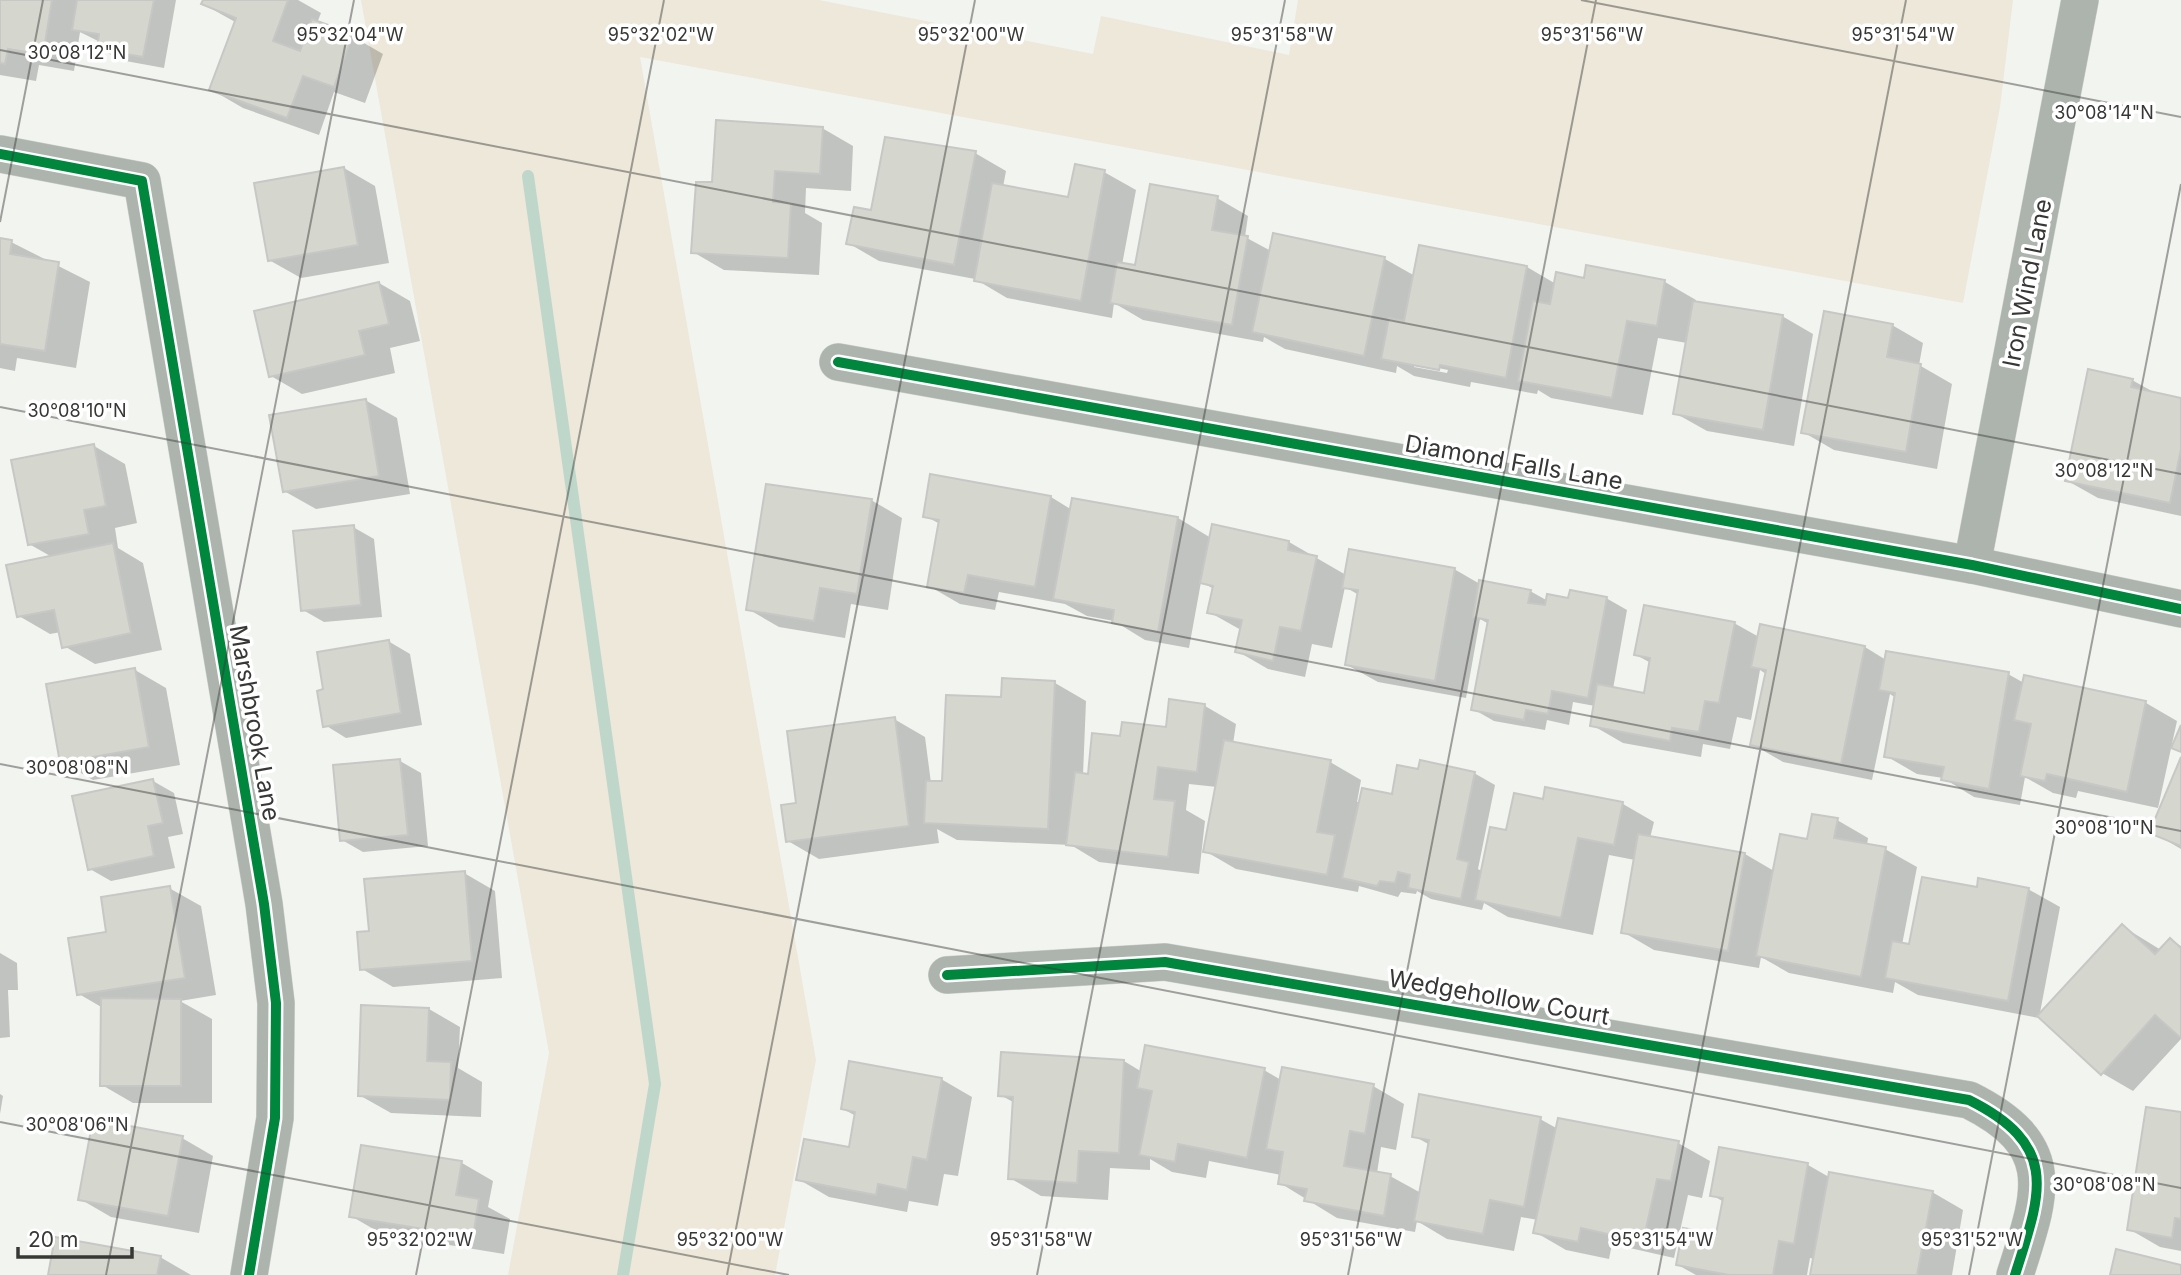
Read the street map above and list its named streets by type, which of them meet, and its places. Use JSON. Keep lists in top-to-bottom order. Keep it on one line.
{"streets":{"street":["Iron Wind Lane","Diamond Falls Lane","Marshbrook Lane","Wedgehollow Court"]},"crossings":[["Iron Wind Lane","Diamond Falls Lane"]],"scale_bar":"20 m","coordinates":["95°32'04\"W","95°32'02\"W","95°32'00\"W","95°31'58\"W","95°31'56\"W","95°31'54\"W","30°08'12\"N","30°08'14\"N","30°08'10\"N","30°08'08\"N","30°08'06\"N","95°31'52\"W"]}
